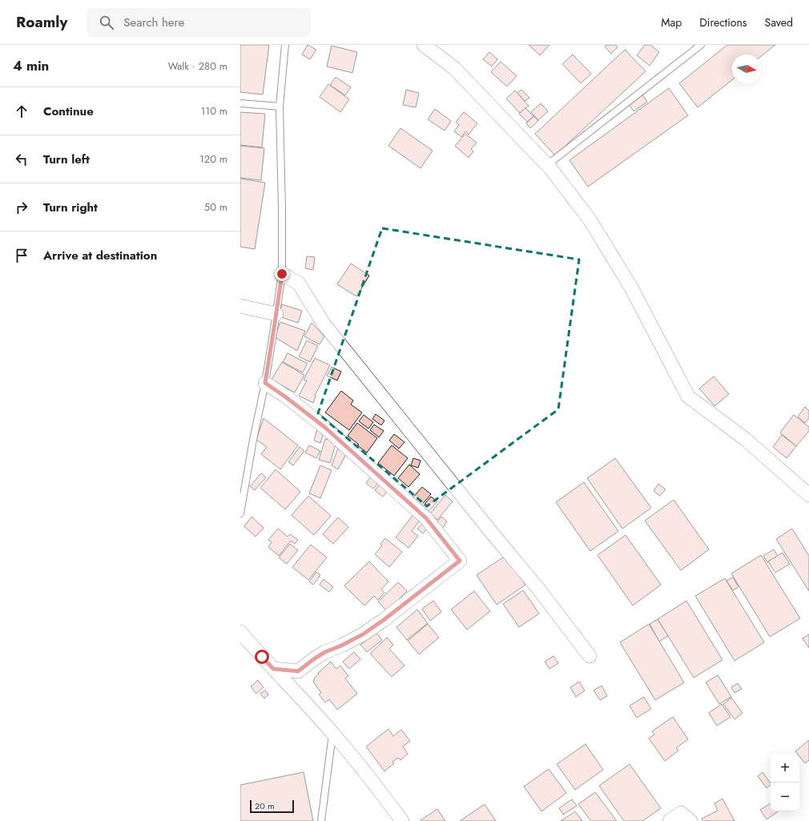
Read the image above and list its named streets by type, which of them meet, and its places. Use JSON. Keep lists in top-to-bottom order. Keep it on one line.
{"scale_bar":"20 m","north":"right","page":{"header":"Roamly","search":"Search here","nav":["Map","Directions","Saved"],"heading":["4 min","Walk · 280 m"],"list":[["Continue","110 m"],["Turn left","120 m"],["Turn right","50 m"],"Arrive at destination"],"map_buttons":["+","−"],"scale":"20 m"}}
